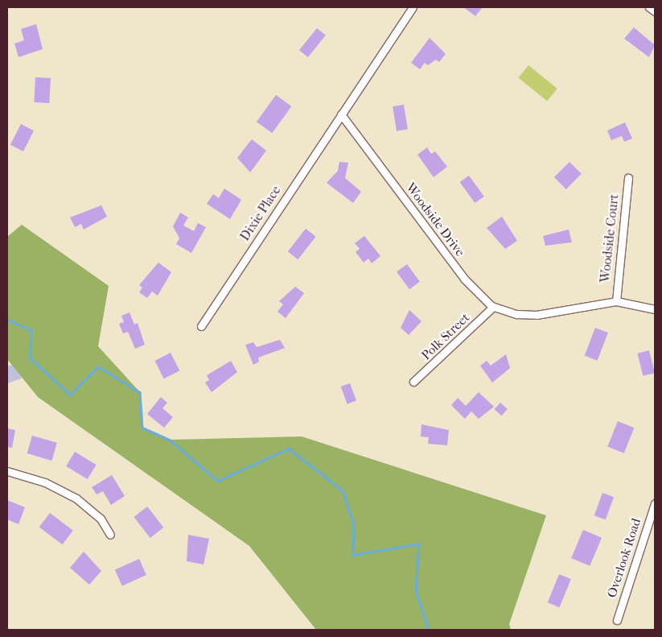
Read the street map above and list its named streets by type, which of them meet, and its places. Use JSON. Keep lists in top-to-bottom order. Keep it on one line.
{"streets":{"street":["Dixie Place","Woodside Drive","Woodside Court","Polk Street","Overlook Road"]},"crossings":[["Dixie Place","Woodside Drive"],["Woodside Drive","Polk Street"]]}
